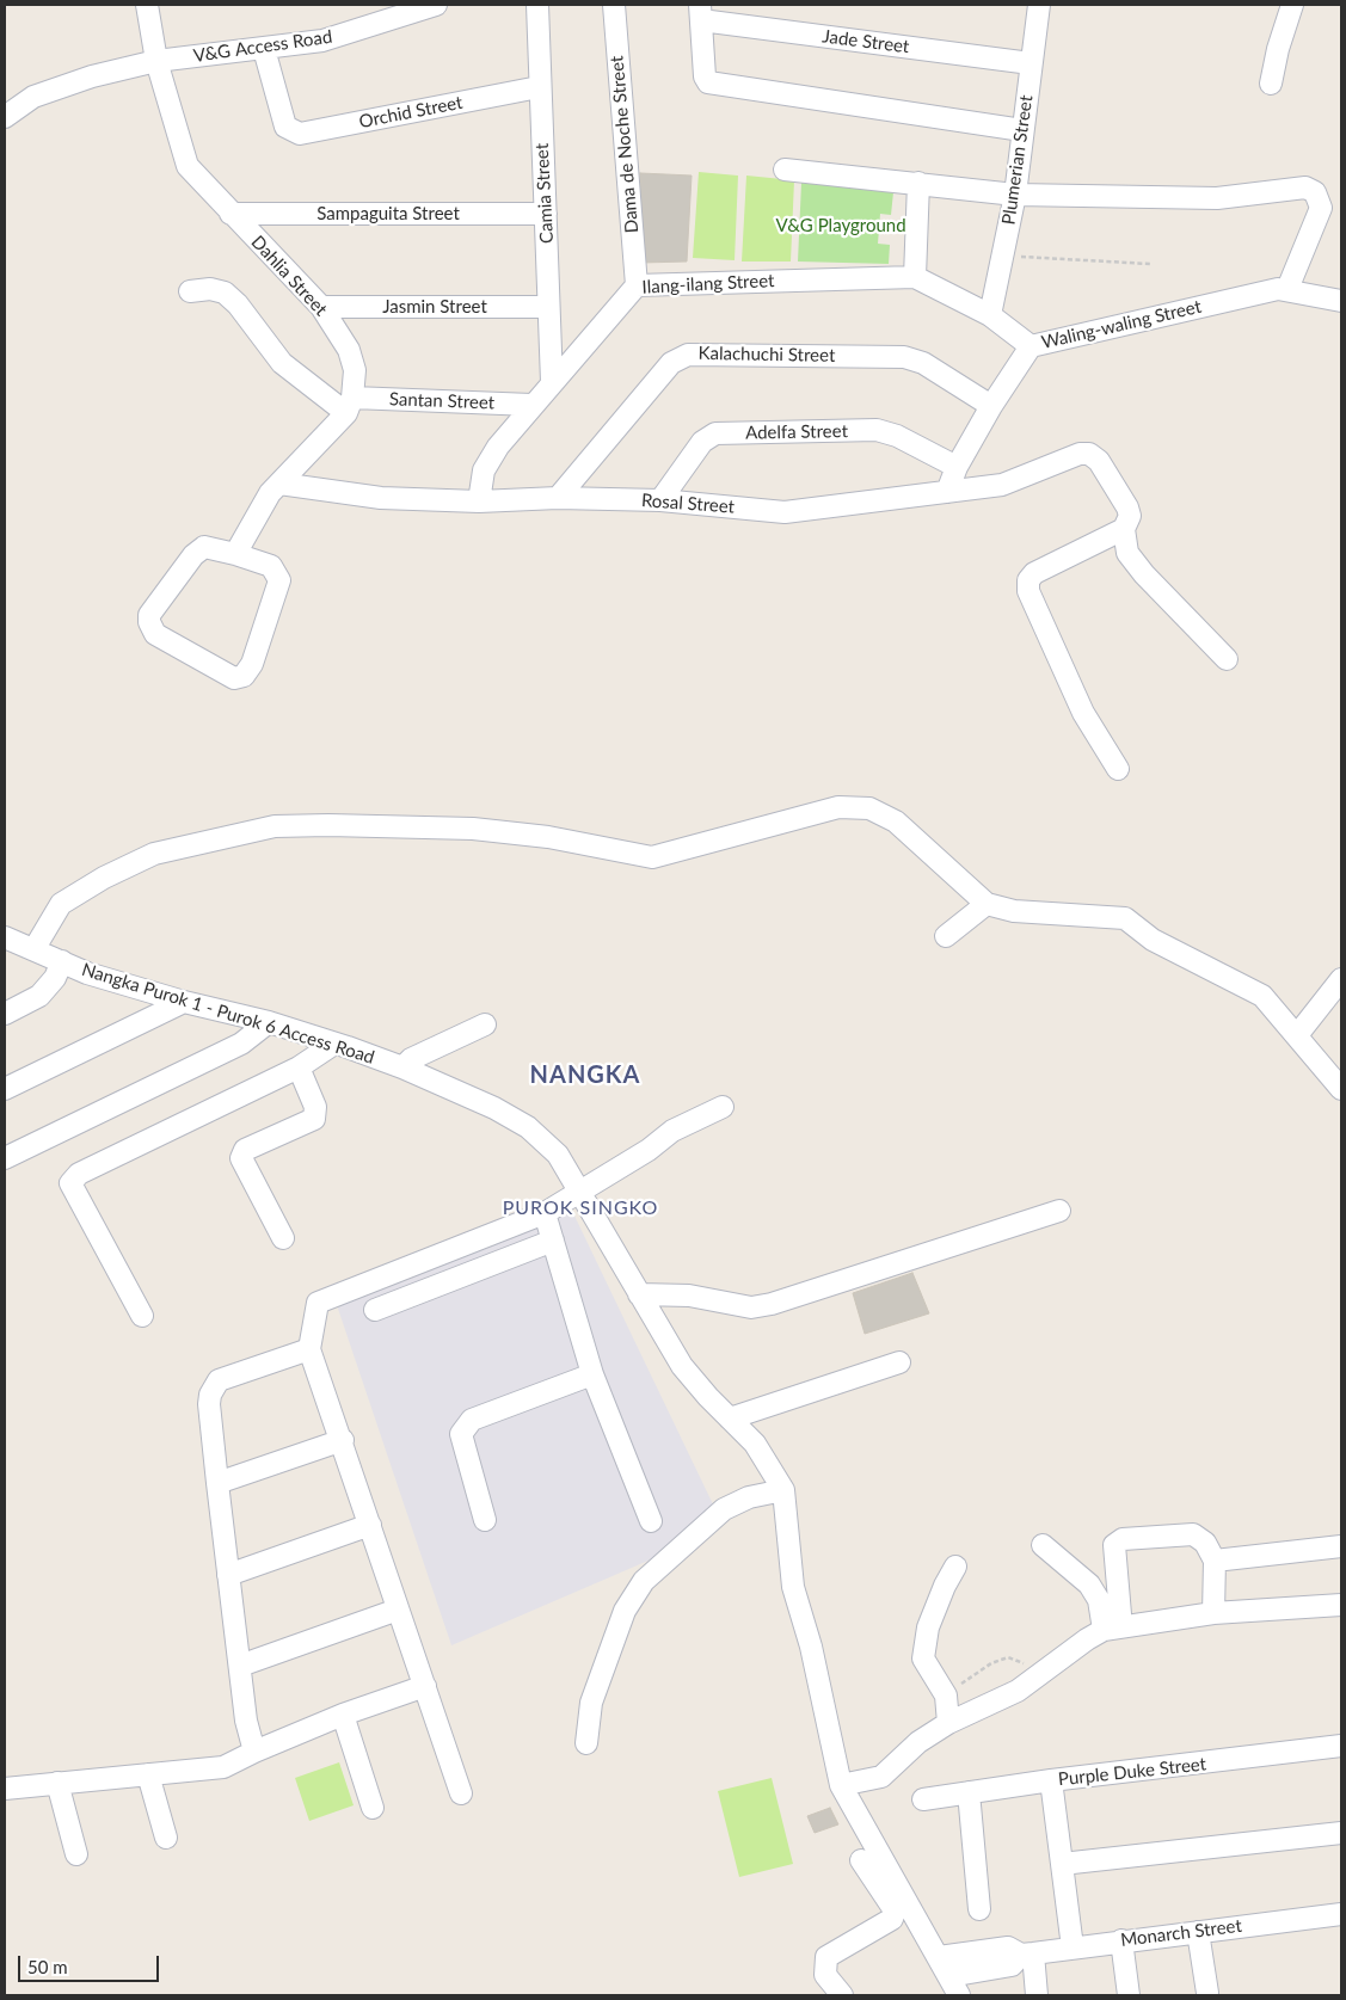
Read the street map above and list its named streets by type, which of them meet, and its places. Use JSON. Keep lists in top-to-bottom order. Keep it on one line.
{"streets":{"street":["Jade Street","V&G Access Road","Orchid Street","Dama de Noche Street","Plumerian Street","Camia Street","Sampaguita Street","Dahlia Street","Ilang-ilang Street","Jasmin Street","Waling-waling Street","Kalachuchi Street","Santan Street","Adelfa Street","Rosal Street","Nangka Purok 1 - Purok 6 Access Road","Purple Duke Street","Monarch Street"]},"crossings":[["Jade Street","Plumerian Street"],["V&G Access Road","Orchid Street"],["V&G Access Road","Dahlia Street"],["Orchid Street","Camia Street"],["Dama de Noche Street","Ilang-ilang Street"],["Plumerian Street","Ilang-ilang Street"],["Camia Street","Sampaguita Street"],["Camia Street","Ilang-ilang Street"],["Camia Street","Jasmin Street"],["Sampaguita Street","Dahlia Street"],["Dahlia Street","Jasmin Street"],["Dahlia Street","Santan Street"],["Ilang-ilang Street","Waling-waling Street"],["Ilang-ilang Street","Santan Street"],["Ilang-ilang Street","Rosal Street"],["Waling-waling Street","Kalachuchi Street"],["Waling-waling Street","Adelfa Street"],["Waling-waling Street","Rosal Street"],["Kalachuchi Street","Rosal Street"],["Adelfa Street","Rosal Street"],["Nangka Purok 1 - Purok 6 Access Road","Monarch Street"]],"districts":["NANGKA","PUROK SINGKO"],"parks":["V&G Playground"],"scale_bar":"50 m"}
